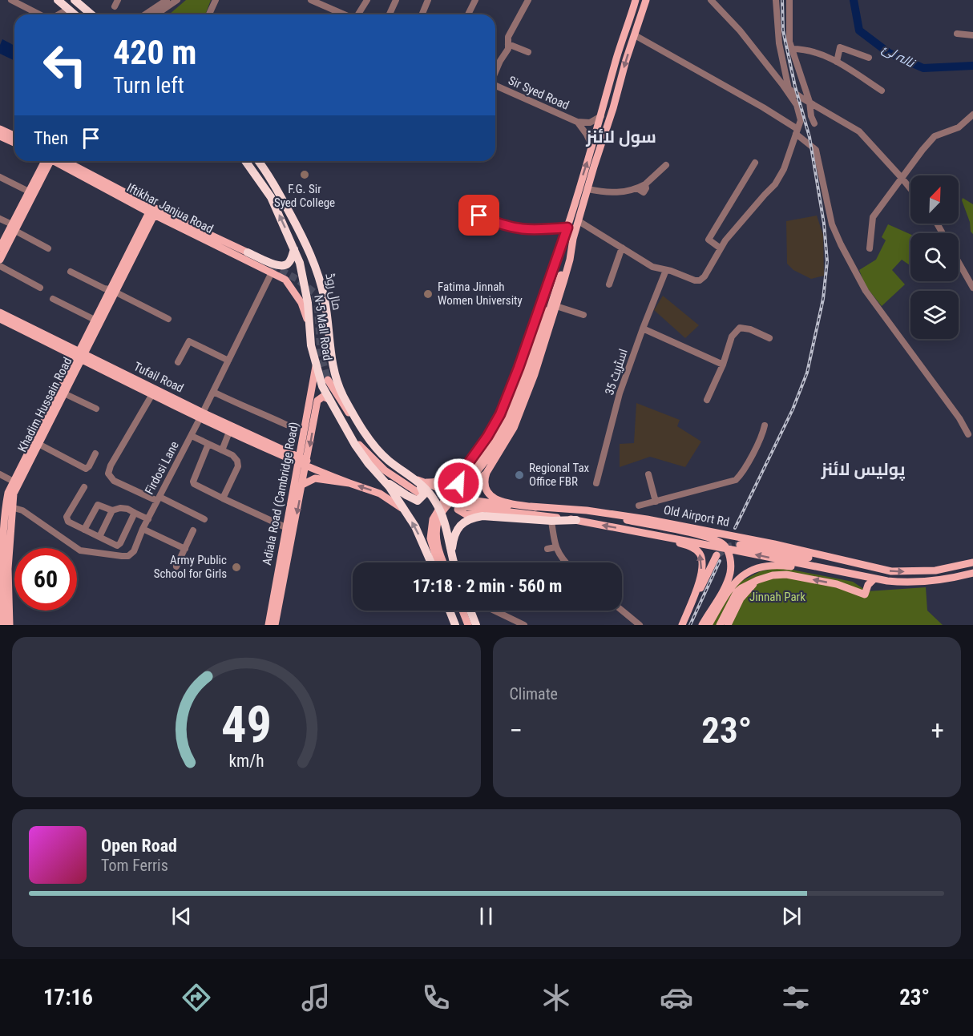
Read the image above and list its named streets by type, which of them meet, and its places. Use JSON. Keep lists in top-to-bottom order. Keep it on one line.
{"streets":{"highway":["مال روڈ","N-5 Mall Road"],"main road":["Iftikhar Janjua Road","Tufail Road","Khadim Hussain Road","Adiala Road (Cambridge Road)","Old Airport Rd"],"street":["Sir Syed Road","اسٹریٹ 35","Firdosi Lane"]},"crossings":[["Iftikhar Janjua Road","N-5 Mall Road"],["Iftikhar Janjua Road","Khadim Hussain Road"],["Iftikhar Janjua Road","Firdosi Lane"],["مال روڈ","N-5 Mall Road"],["مال روڈ","Old Airport Rd"],["N-5 Mall Road","Adiala Road (Cambridge Road)"],["Tufail Road","Khadim Hussain Road"],["Tufail Road","Firdosi Lane"],["Tufail Road","Adiala Road (Cambridge Road)"],["Khadim Hussain Road","Firdosi Lane"]],"districts":["سول لائنز","پولیس لائنز"],"water":["نالہ لئ"],"parks":["Jinnah Park"],"places":["F.G. Sir Syed College","Fatima Jinnah Women University","Regional Tax Office FBR","Army Public School for Girls"],"north":"top right","page":{"turn":["420 m","Turn left"],"then":"Then","limit":"60","trip":"17:18 · 2 min · 560 m","tile":"Climate","heat":["−","23°","+"],"song":["Open Road","Tom Ferris"],"tabs":["17:16","23°"],"gauge":["49","km/h"]}}
